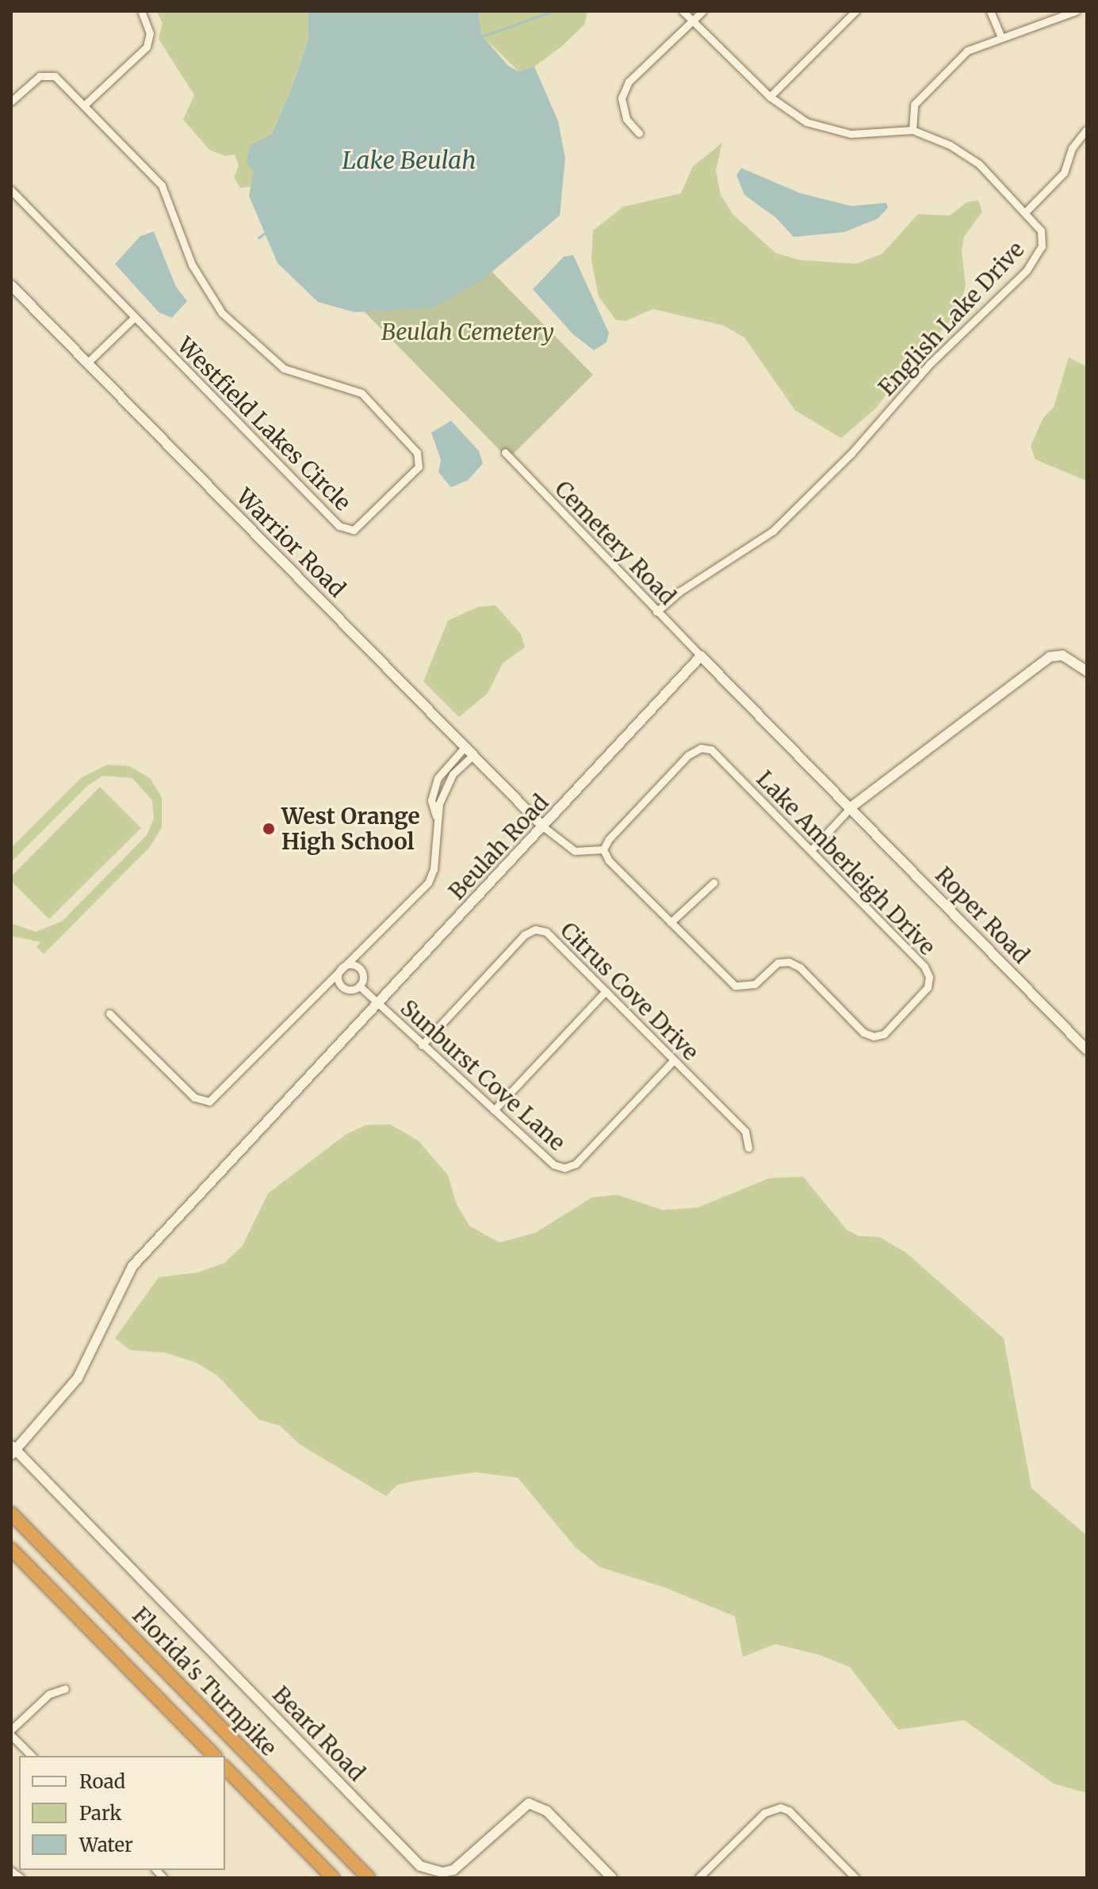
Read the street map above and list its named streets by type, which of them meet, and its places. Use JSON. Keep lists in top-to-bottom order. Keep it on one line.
{"streets":{"highway":["Florida's Turnpike"],"street":["English Lake Drive","Westfield Lakes Circle","Warrior Road","Cemetery Road","Beulah Road","Lake Amberleigh Drive","Roper Road","Citrus Cove Drive","Sunburst Cove Lane","Beard Road"]},"crossings":[["English Lake Drive","Cemetery Road"],["Warrior Road","Beulah Road"],["Cemetery Road","Beulah Road"],["Beulah Road","Sunburst Cove Lane"],["Beulah Road","Beard Road"],["Citrus Cove Drive","Sunburst Cove Lane"]],"water":["Lake Beulah"],"parks":["Beulah Cemetery"],"places":["West Orange High School"],"legend":["Road","Park","Water"]}
